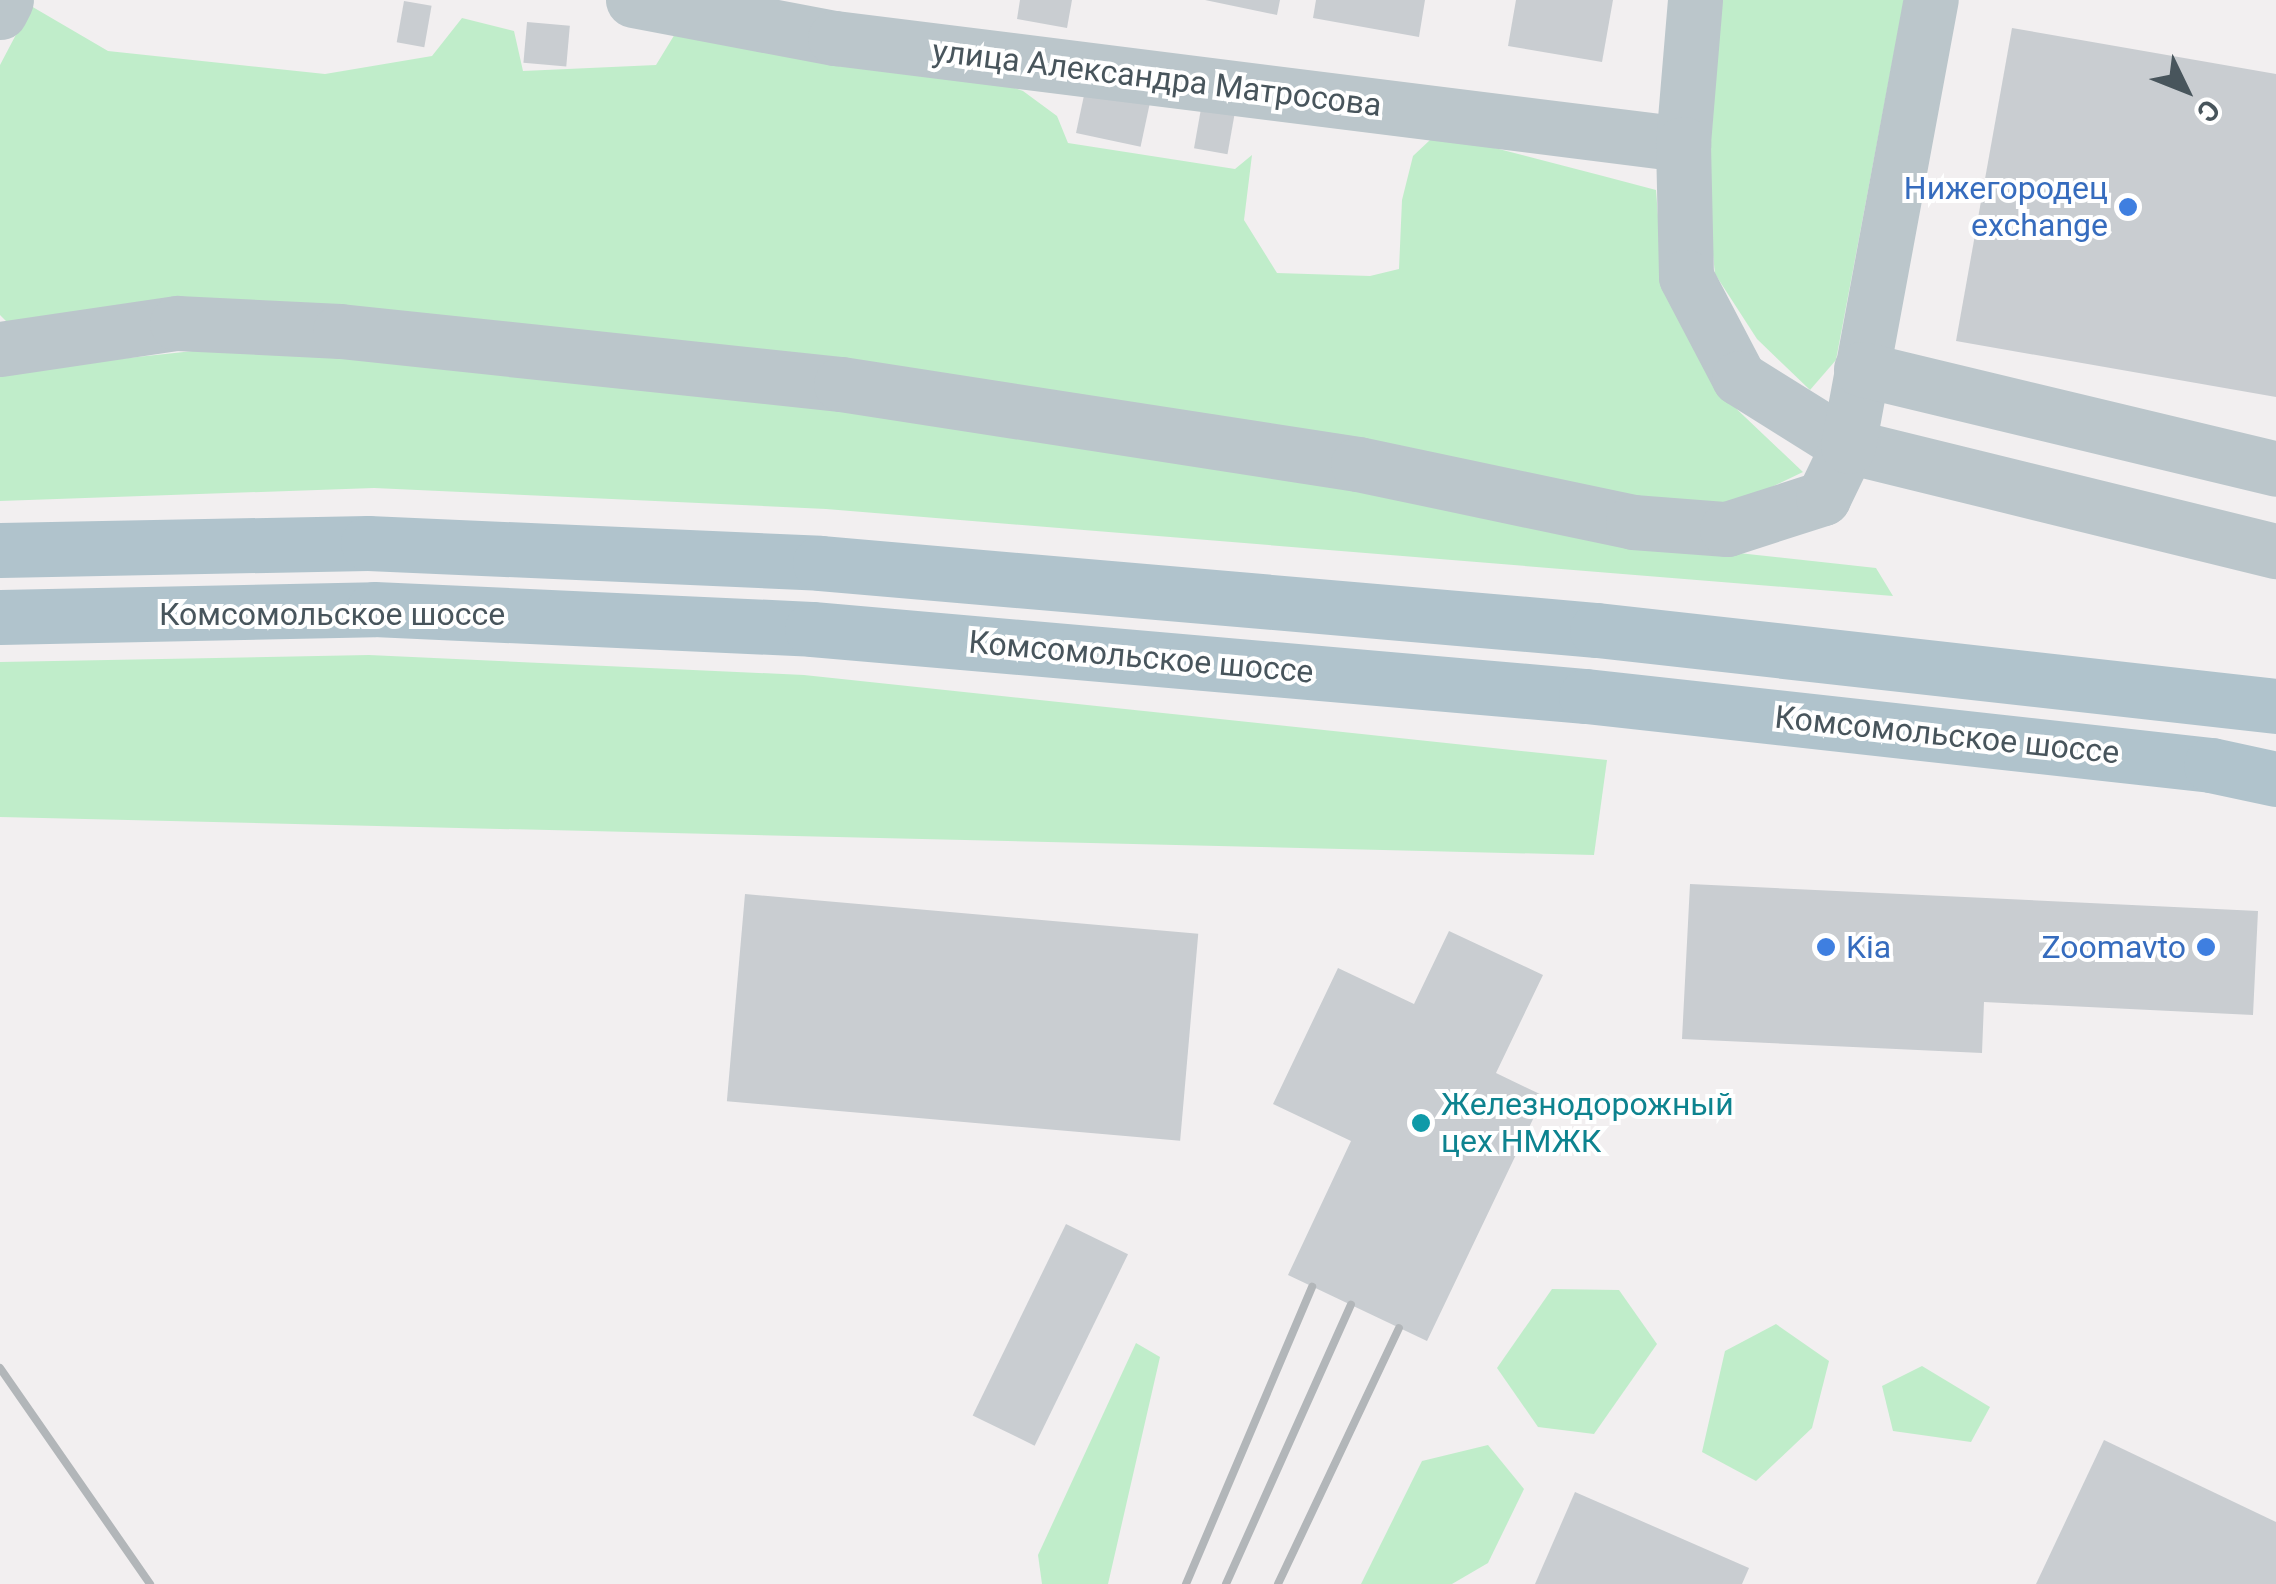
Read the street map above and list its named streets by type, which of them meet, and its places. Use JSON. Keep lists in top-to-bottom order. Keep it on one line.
{"streets":{"main road":["Комсомольское шоссе"],"street":["улица Александра Матросова"]},"places":["Нижегородец exchange","Kia","Zoomavto","Железнодорожный цех НМЖК"],"north":"bottom right"}
